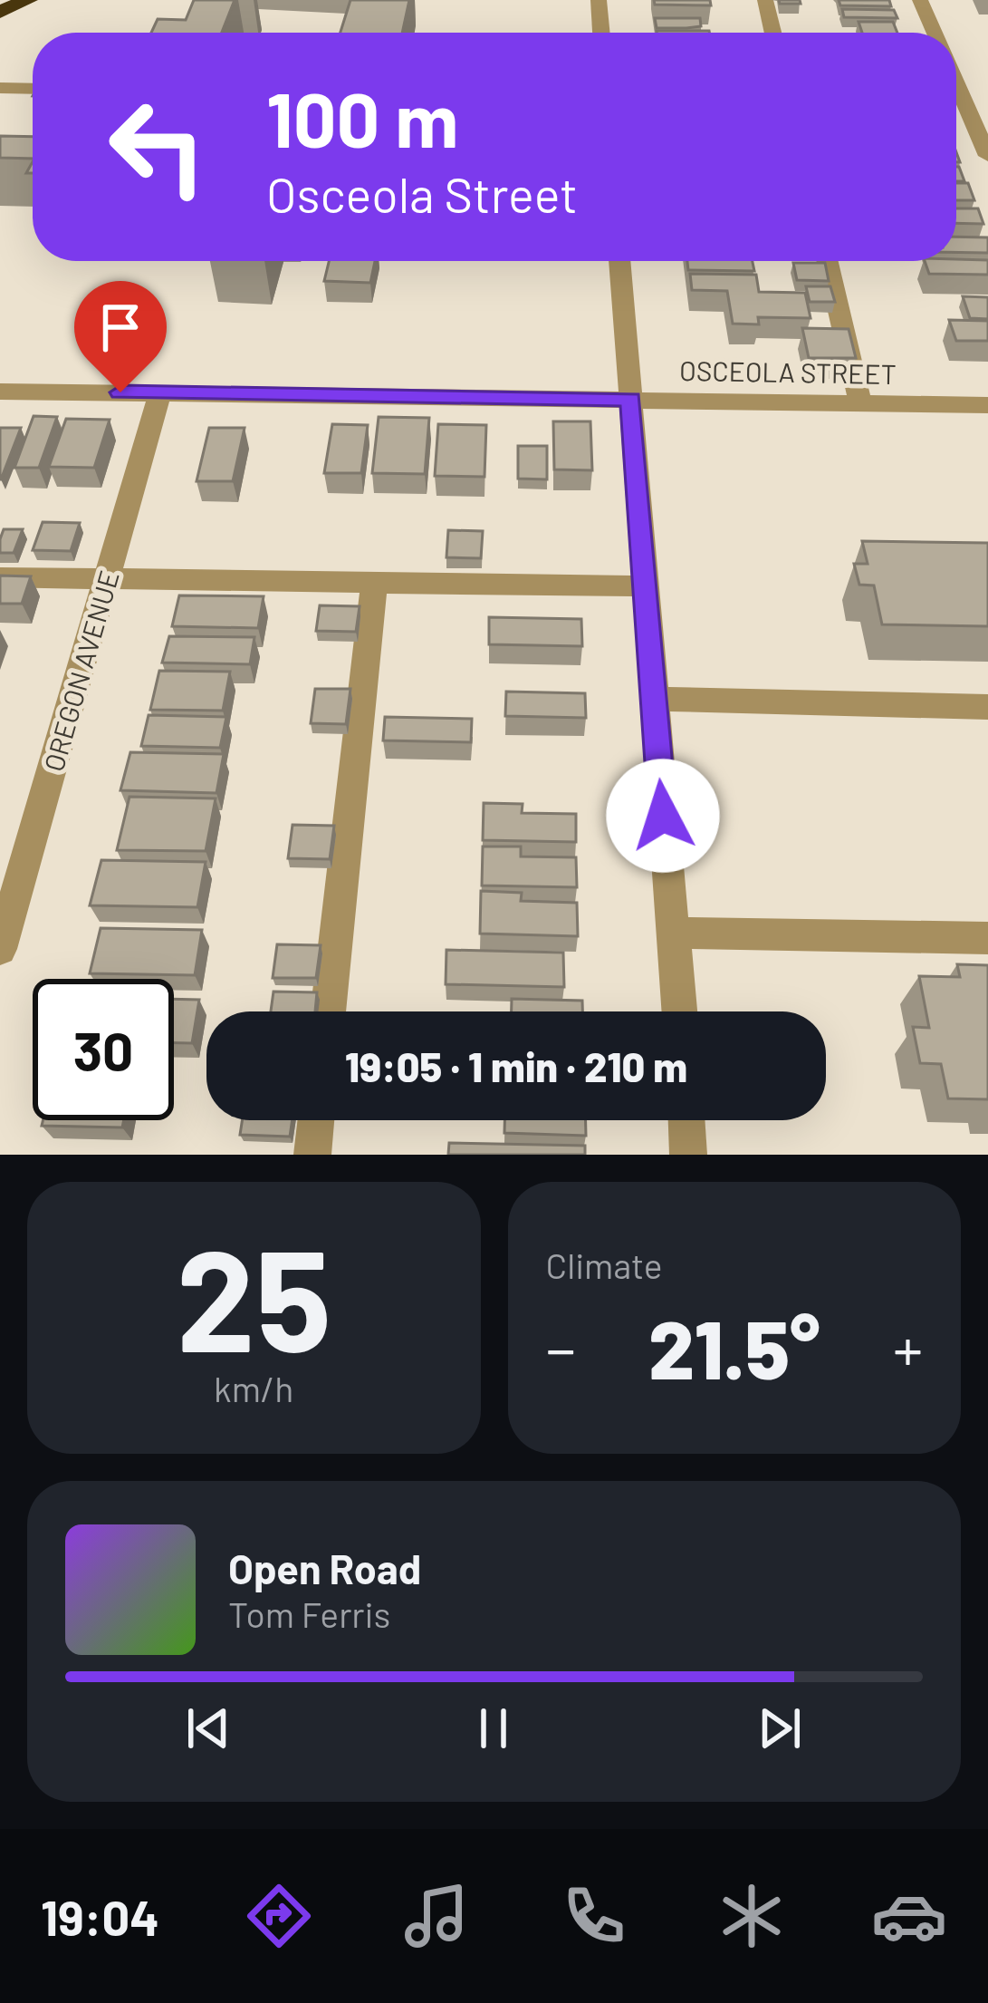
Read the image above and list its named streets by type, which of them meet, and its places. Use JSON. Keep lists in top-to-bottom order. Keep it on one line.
{"streets":{"street":["OSCEOLA STREET","OREGON AVENUE"]},"crossings":[["OSCEOLA STREET","OREGON AVENUE"]],"page":{"turn":["100 m","Osceola Street"],"limit":"30","trip":"19:05 · 1 min · 210 m","tile":[["25","km/h"],"Climate"],"heat":["−","21.5°","+"],"song":["Open Road","Tom Ferris"],"tabs":"19:04"}}
